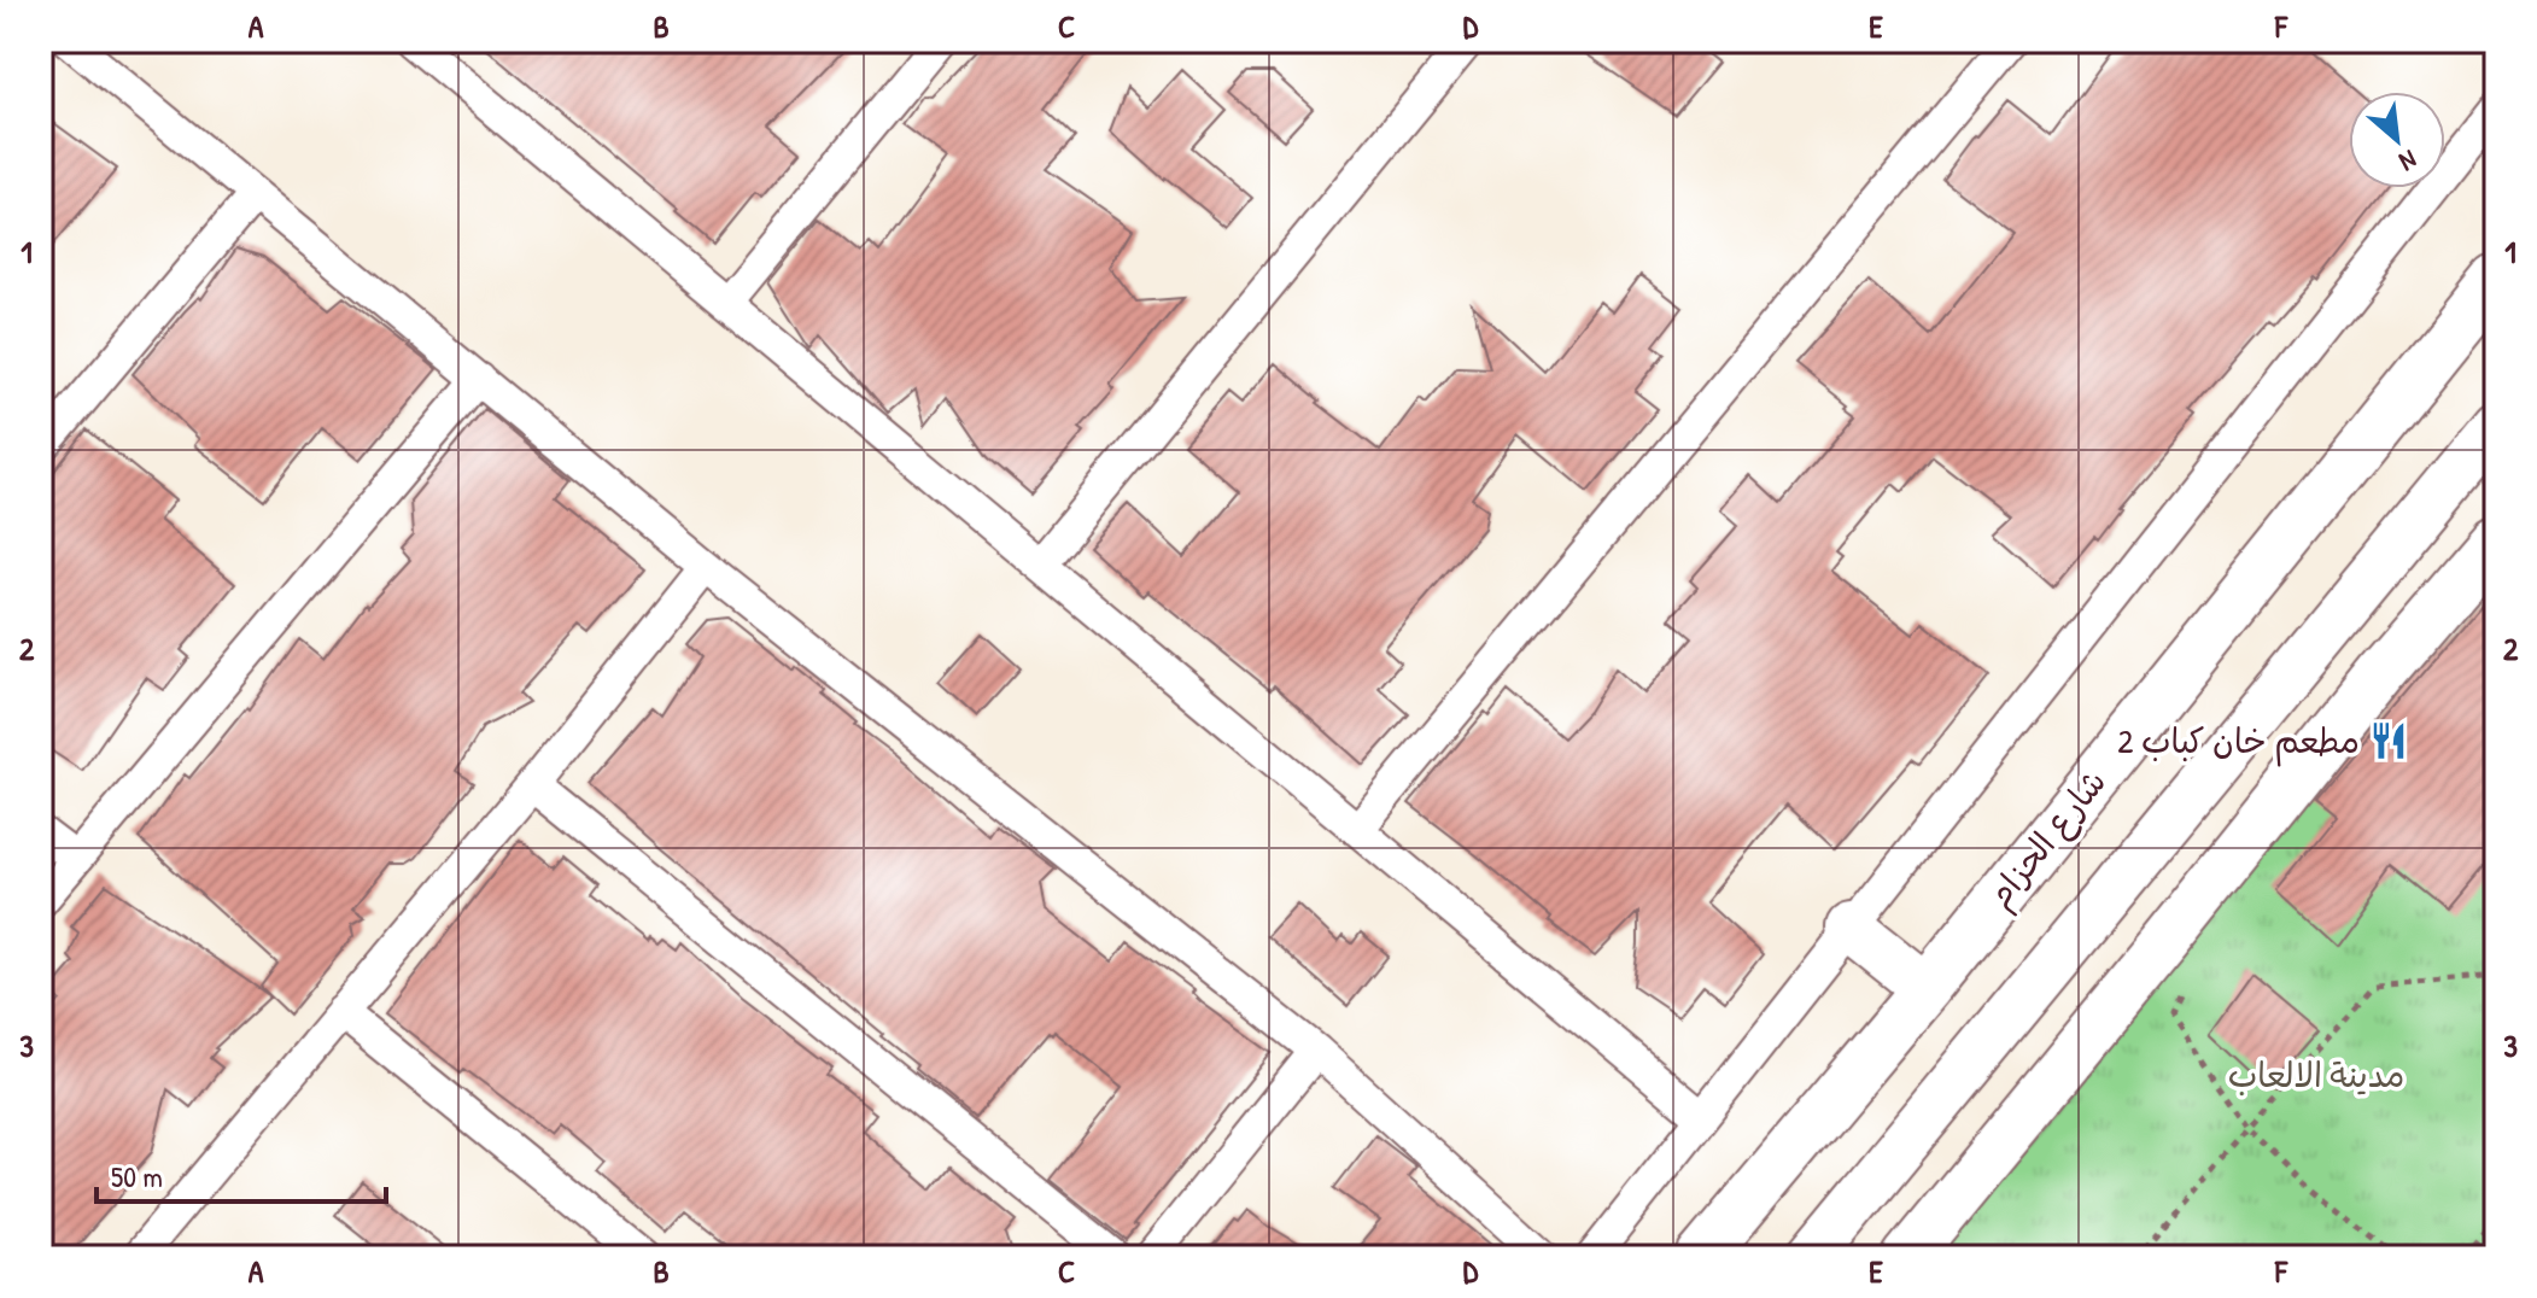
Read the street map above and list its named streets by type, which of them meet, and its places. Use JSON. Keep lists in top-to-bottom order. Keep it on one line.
{"streets":{"main road":["شارع الحزام"]},"parks":["مدينة الالعاب"],"places":{"restaurant":["مطعم خان كباب 2"]},"scale_bar":"50 m","north":"bottom right","grid":{"columns":["A","B","C","D","E","F"],"rows":["1","2","3"]}}
